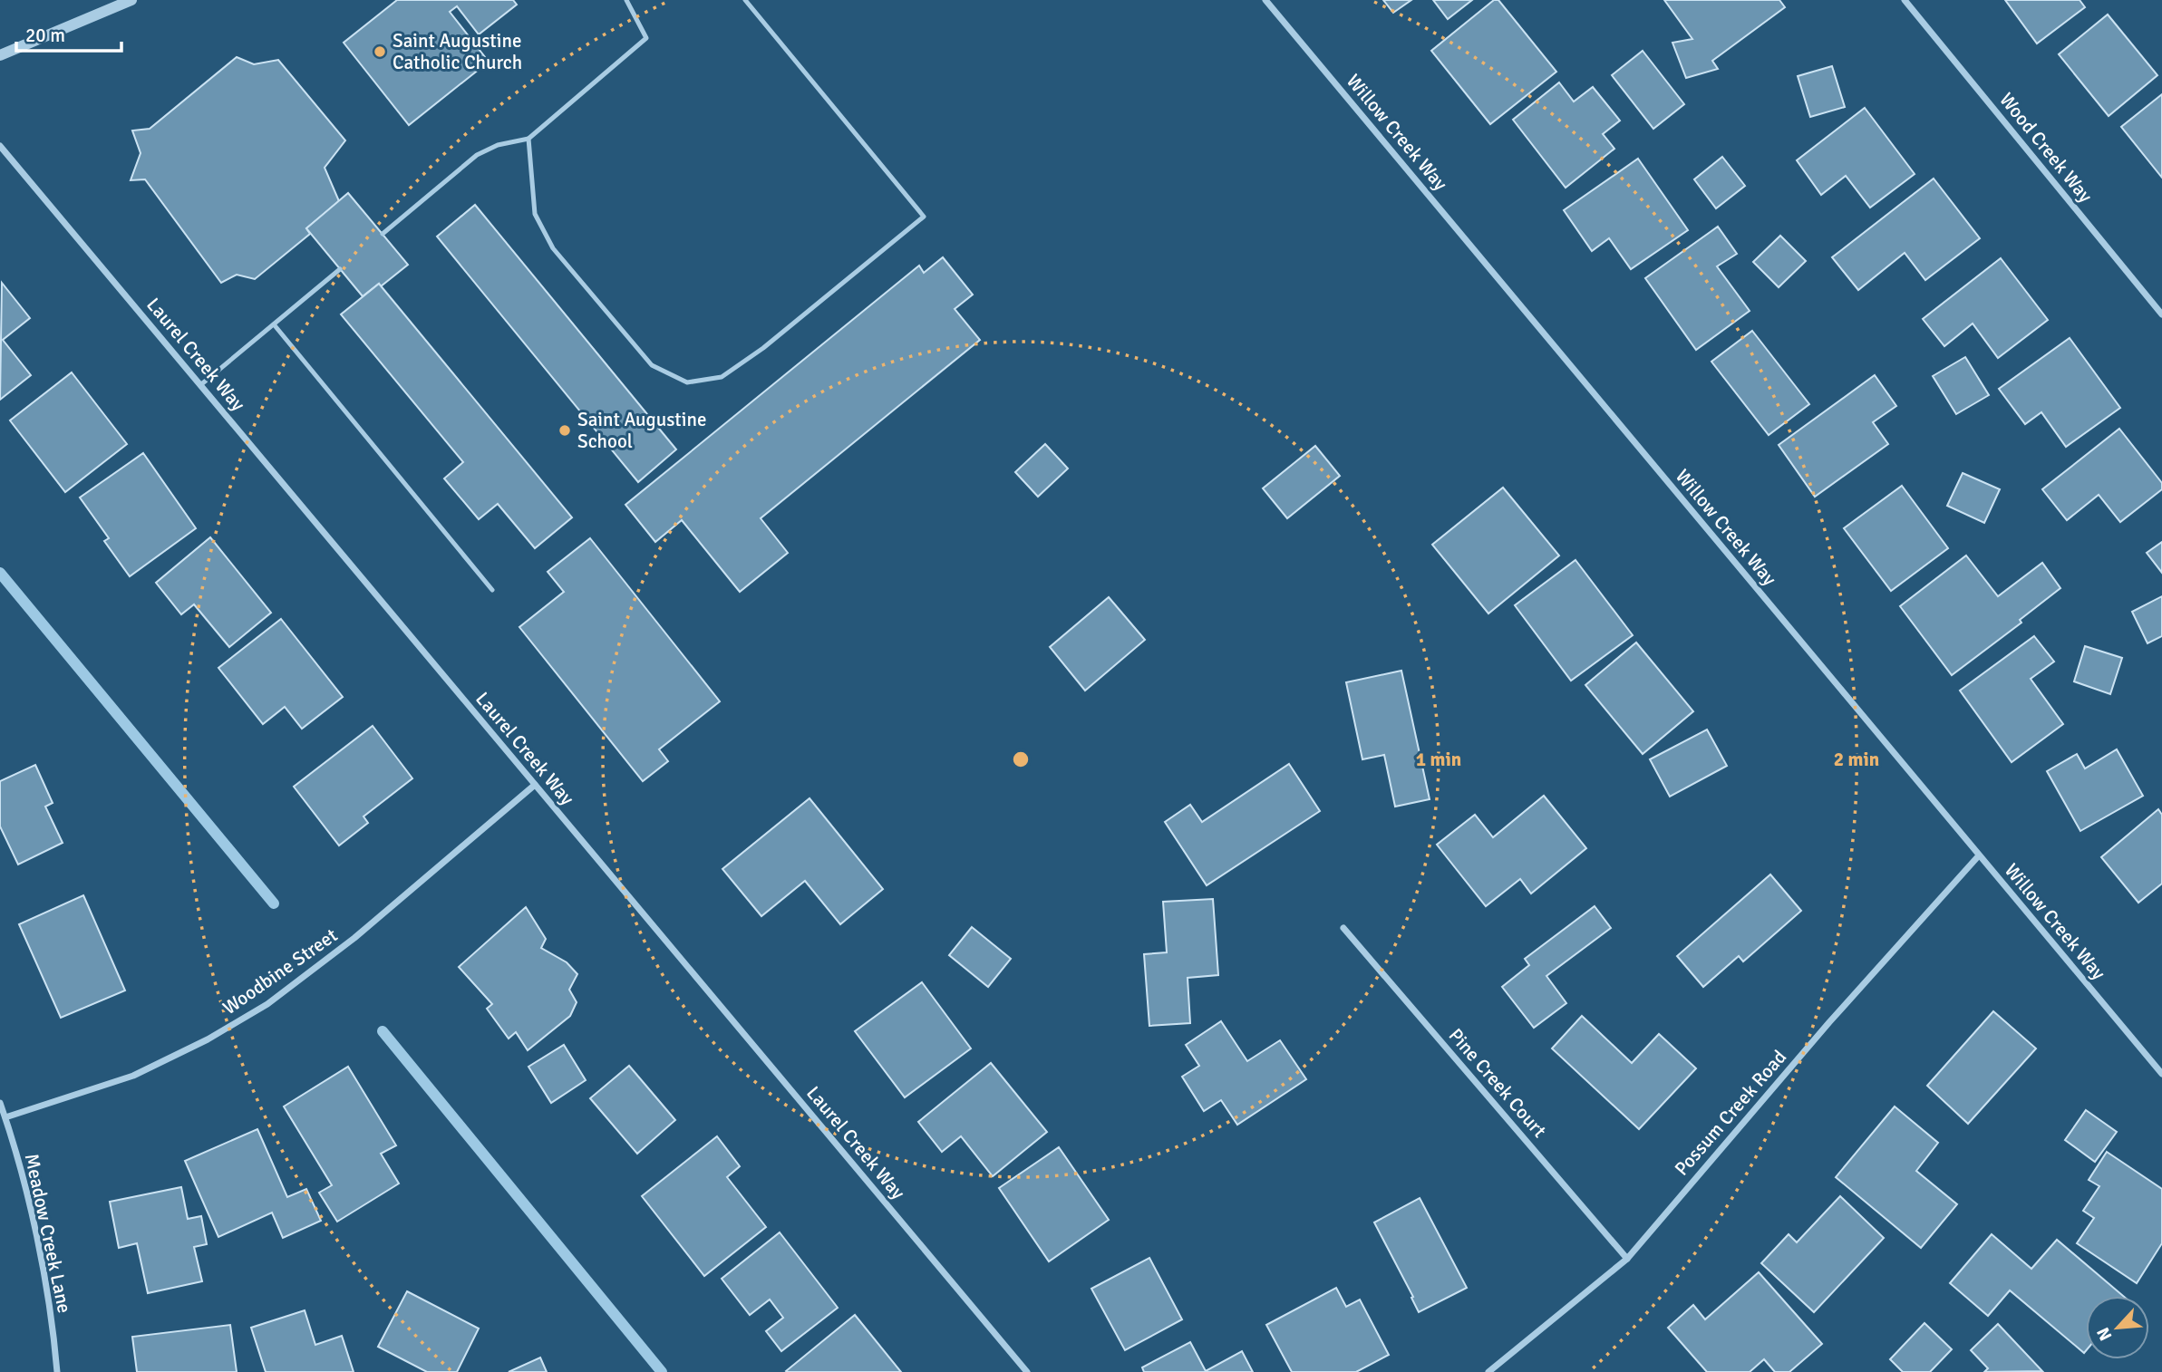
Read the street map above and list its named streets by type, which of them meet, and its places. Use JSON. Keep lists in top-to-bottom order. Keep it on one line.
{"streets":{"street":["Willow Creek Way","Wood Creek Way","Laurel Creek Way","Woodbine Street","Pine Creek Court","Possum Creek Road","Meadow Creek Lane"]},"crossings":[["Willow Creek Way","Possum Creek Road"],["Laurel Creek Way","Woodbine Street"],["Woodbine Street","Meadow Creek Lane"],["Pine Creek Court","Possum Creek Road"]],"places":["Saint Augustine Catholic Church","Saint Augustine School"],"scale_bar":"20 m","north":"bottom left","rings":["1 min","2 min"]}
